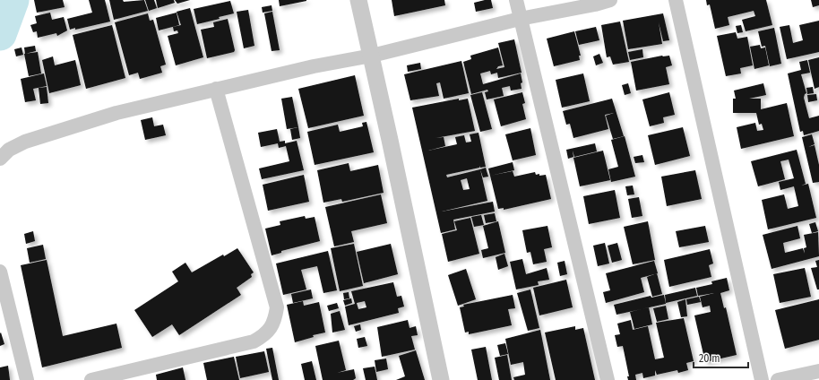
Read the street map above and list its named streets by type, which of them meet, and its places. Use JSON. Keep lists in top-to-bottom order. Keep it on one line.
{"scale_bar":"20 m"}
